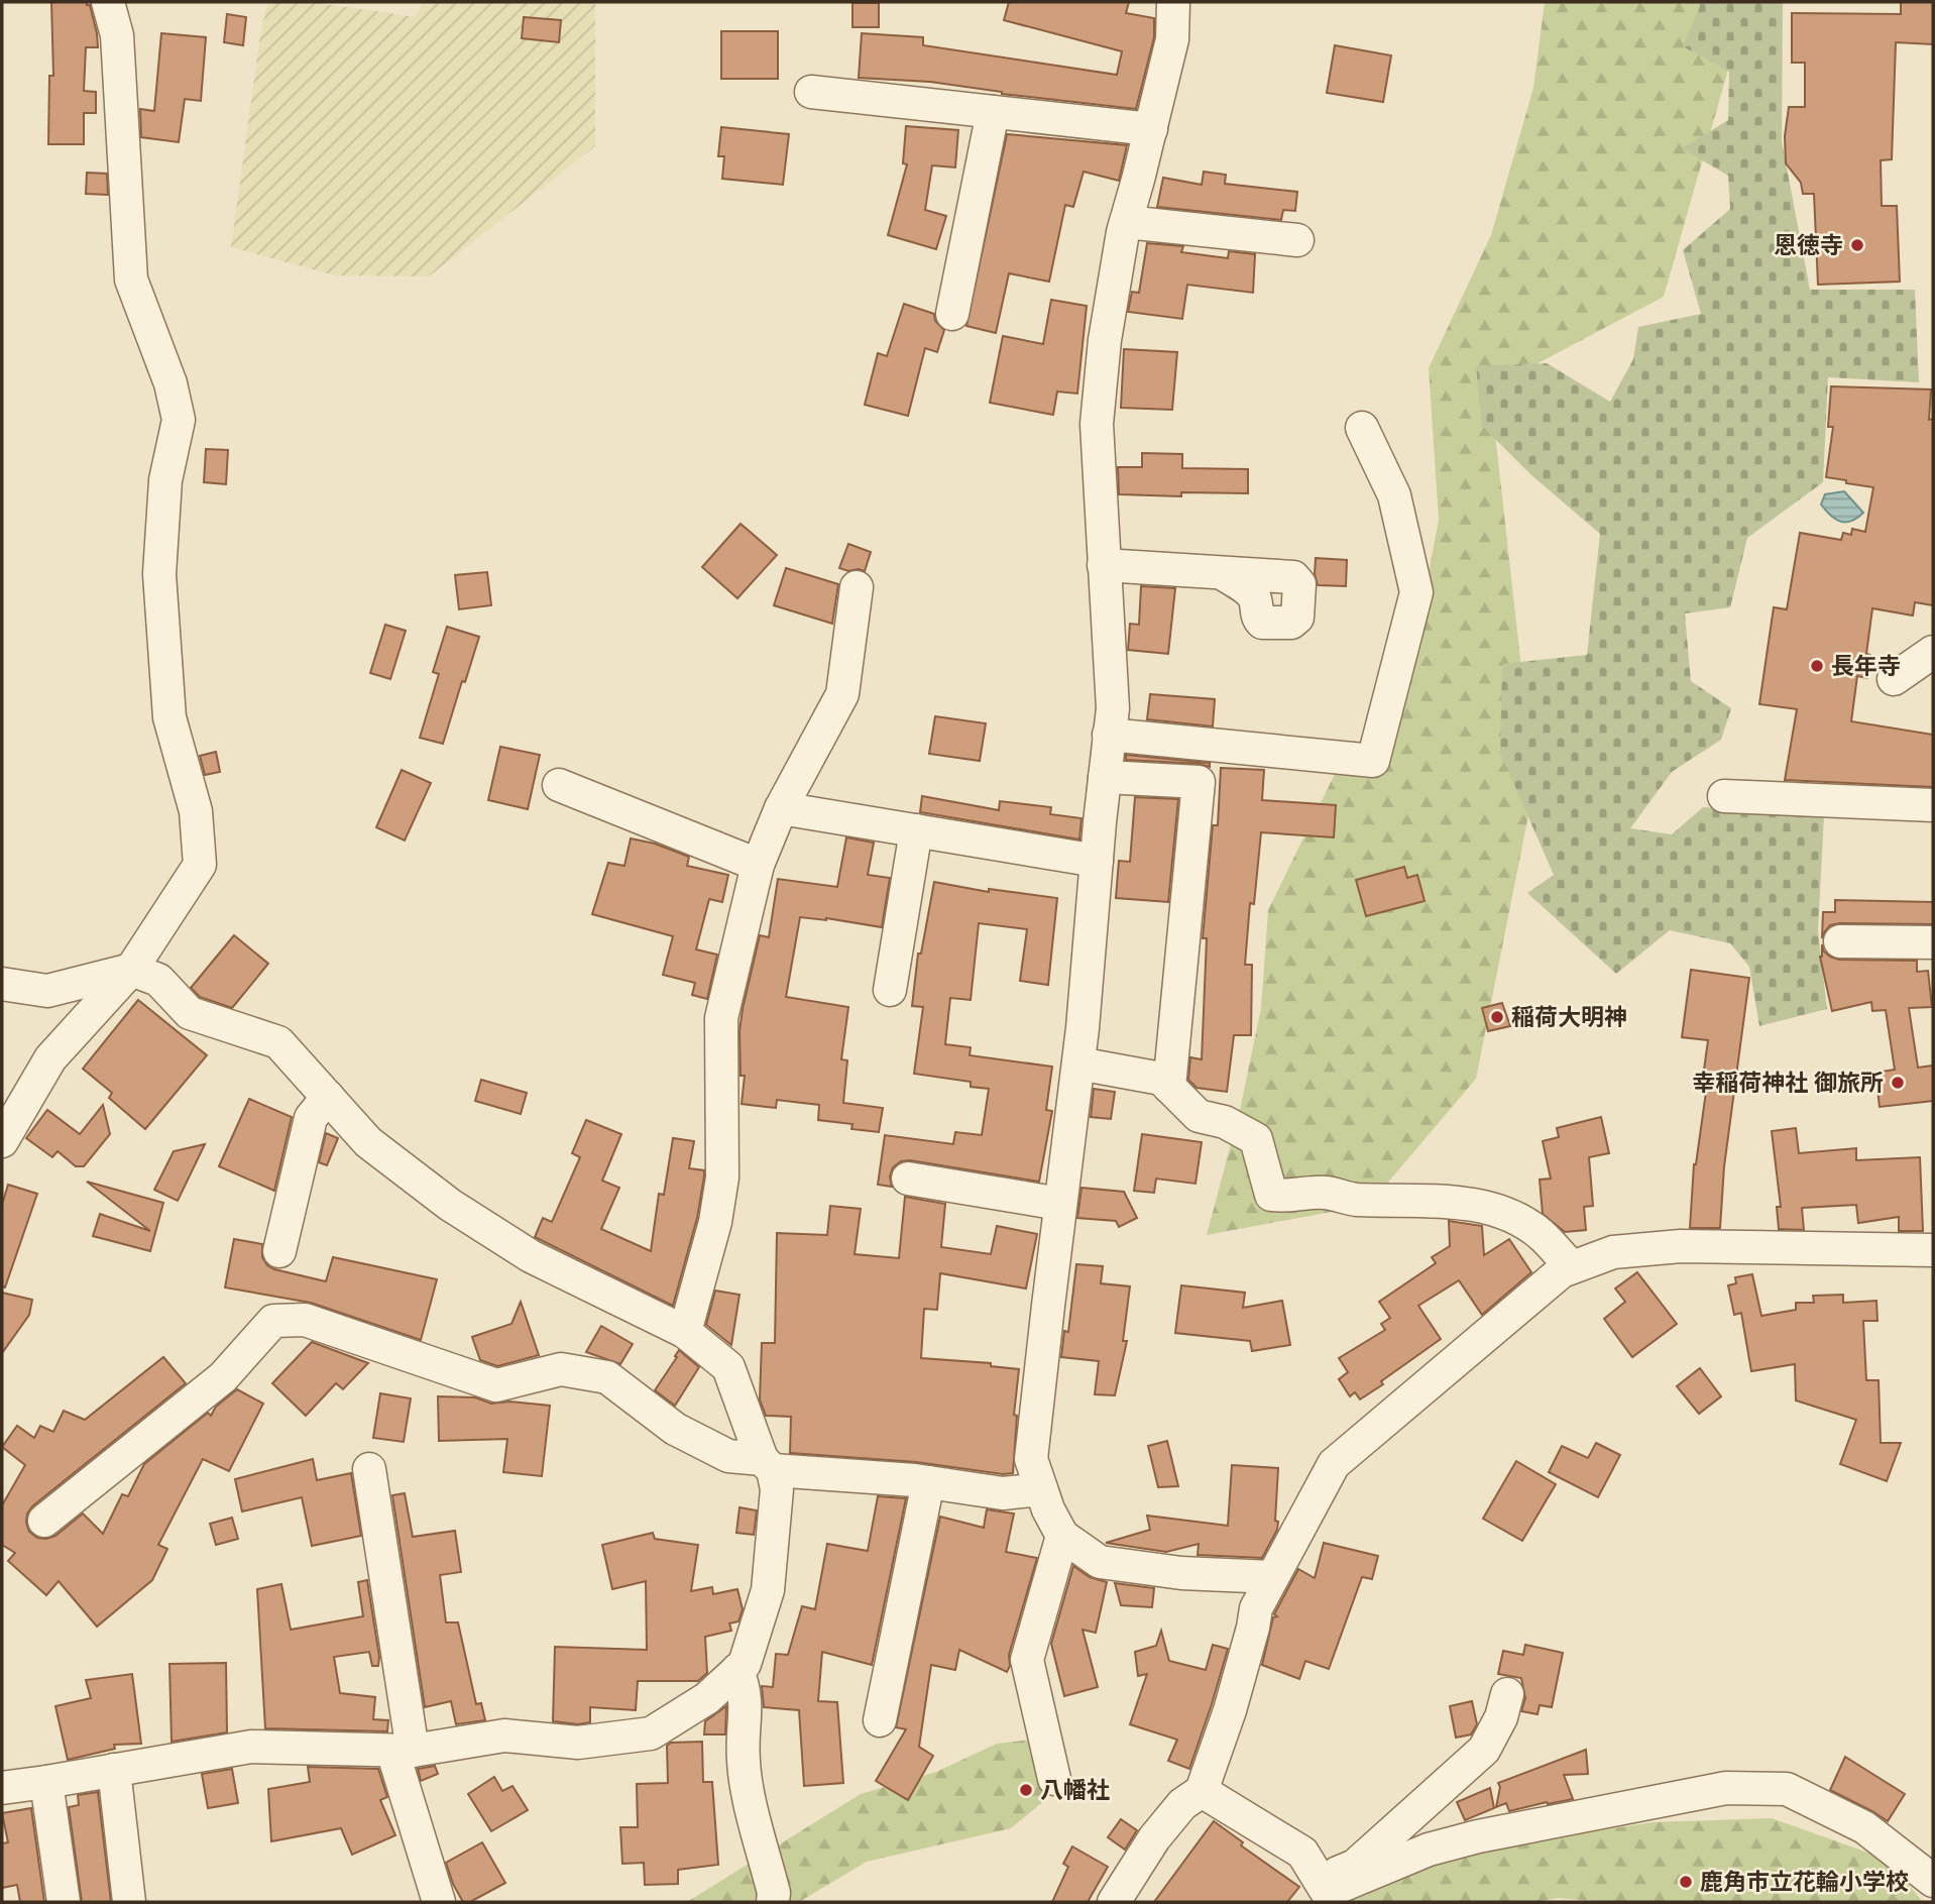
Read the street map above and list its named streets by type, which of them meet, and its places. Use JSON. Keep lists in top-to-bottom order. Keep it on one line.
{"places":["恩徳寺","長年寺","稲荷大明神","幸稲荷神社 御旅所","八幡社","鹿角市立花輪小学校"]}
